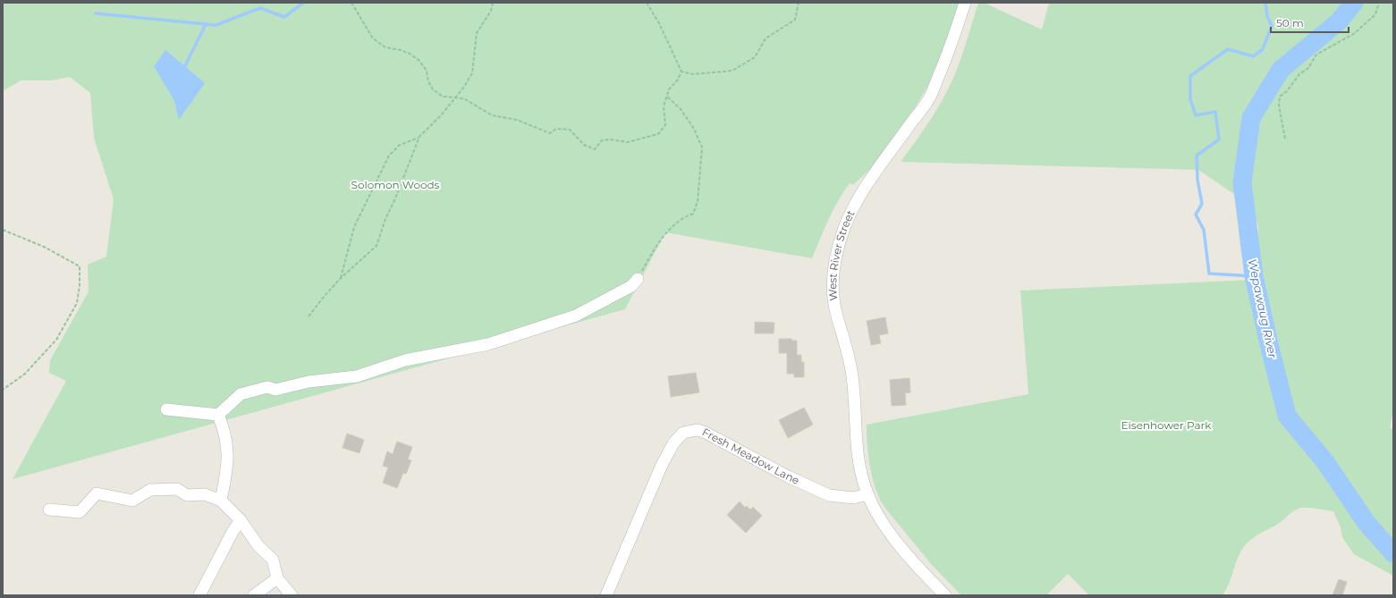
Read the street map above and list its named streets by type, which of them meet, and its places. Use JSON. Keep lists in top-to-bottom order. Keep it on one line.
{"streets":{"street":["West River Street","Fresh Meadow Lane"]},"crossings":[["West River Street","Fresh Meadow Lane"]],"water":["Wepawaug River"],"parks":["Solomon Woods","Eisenhower Park"],"scale_bar":"50 m"}
